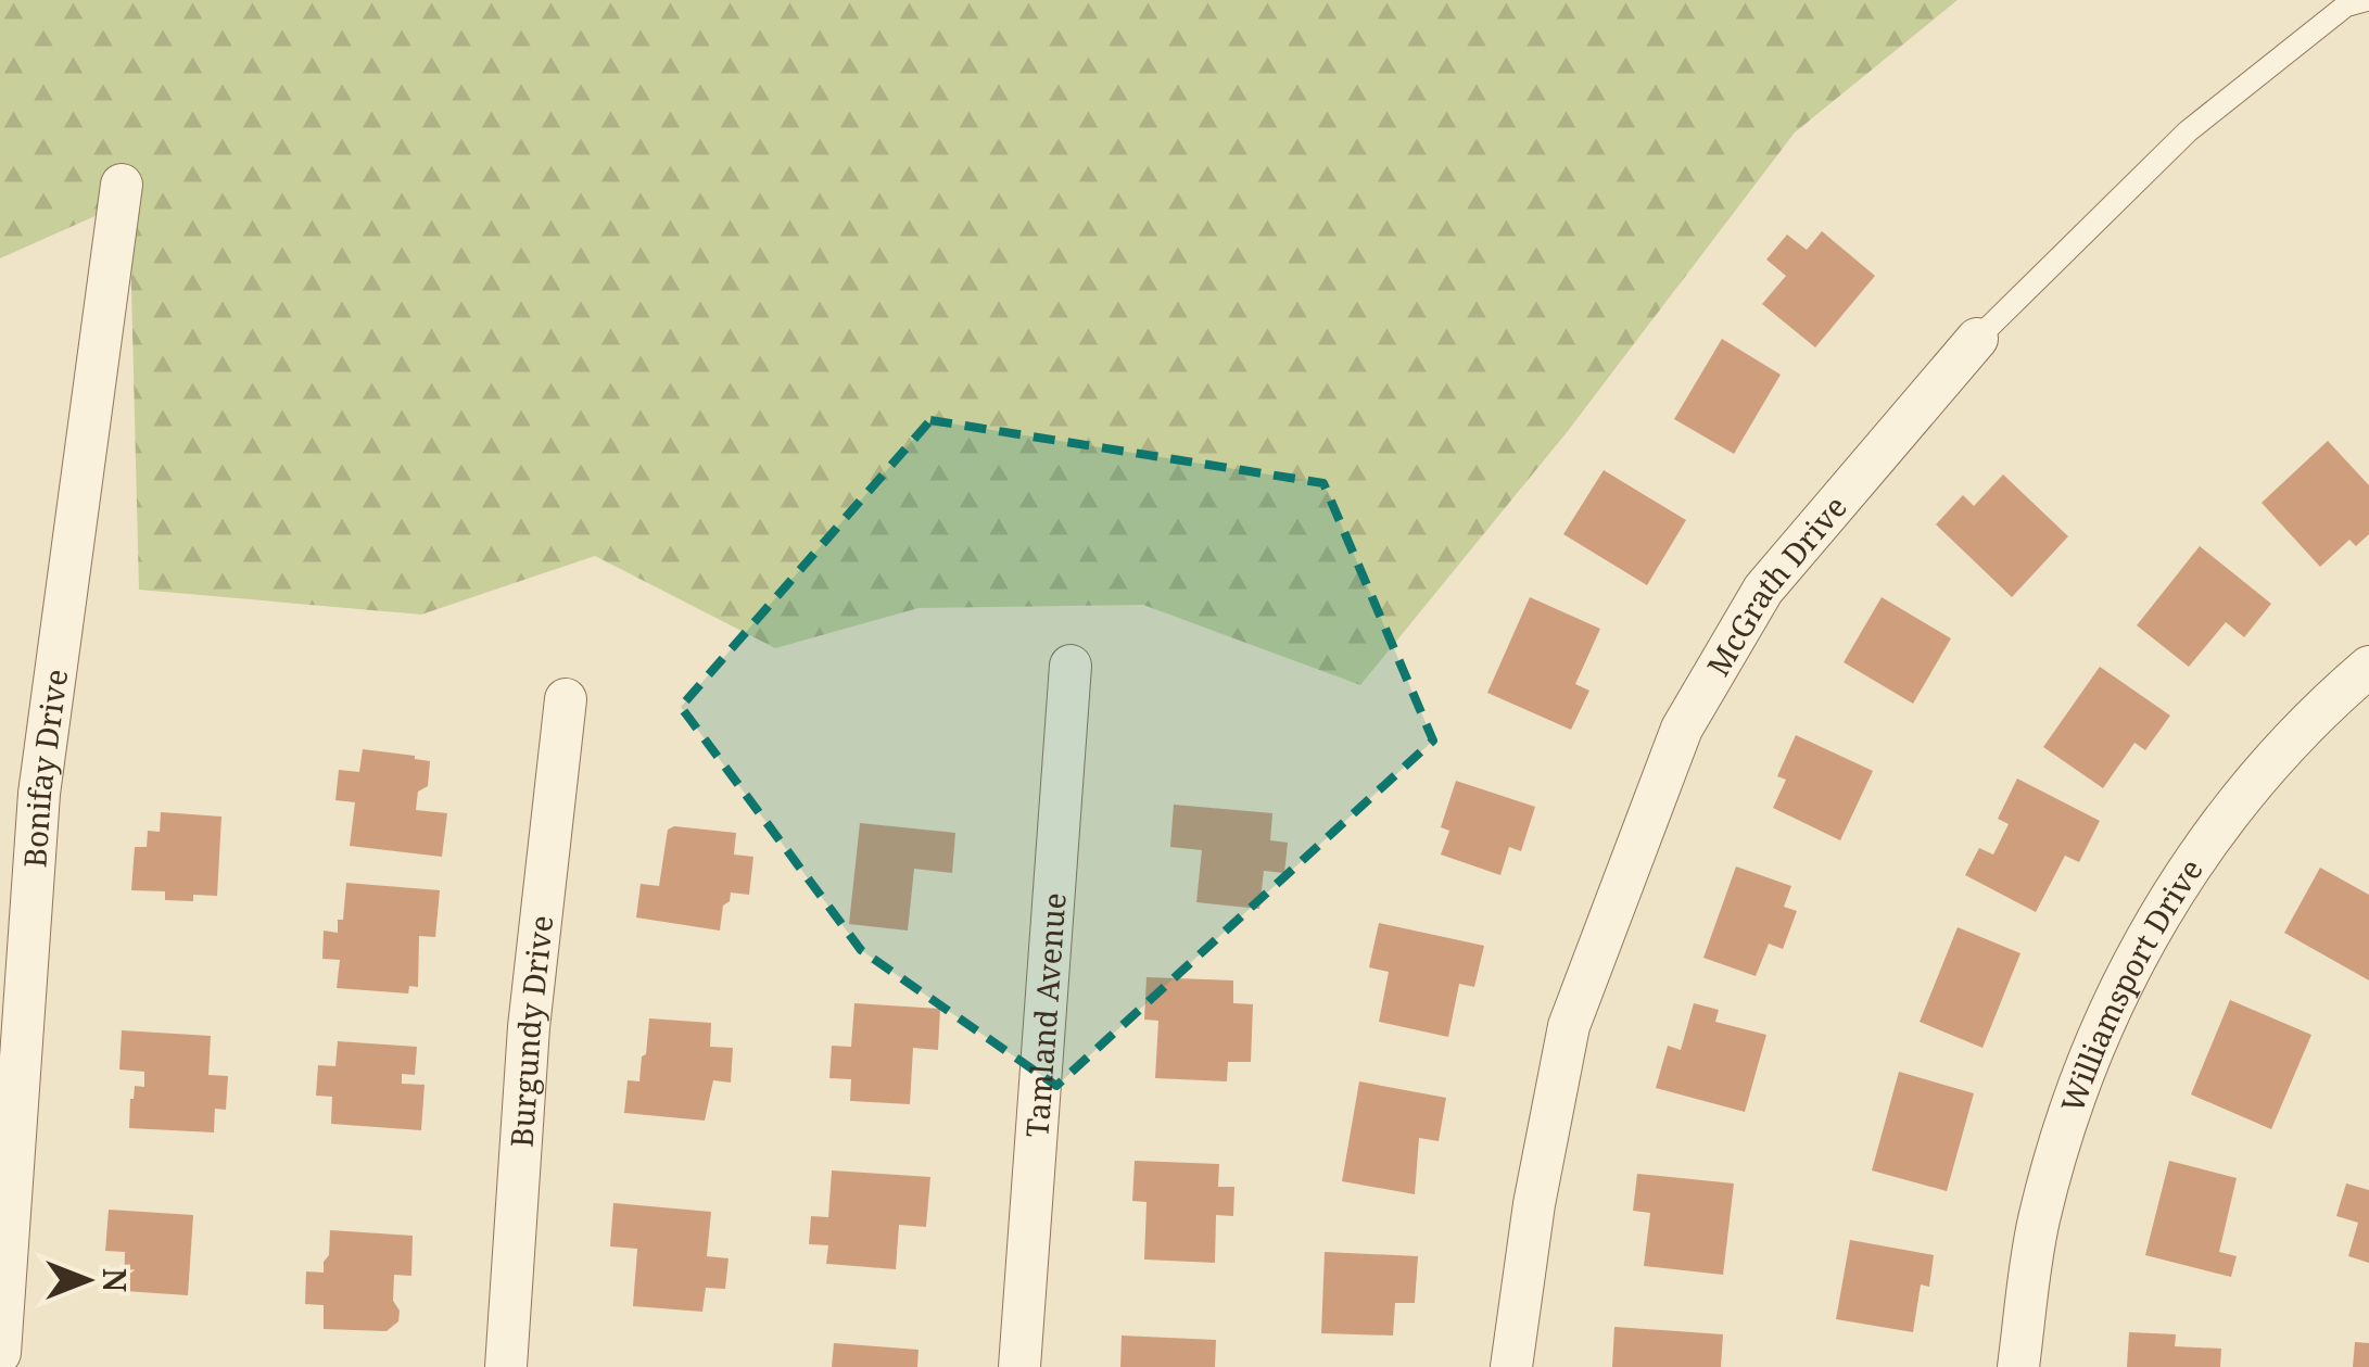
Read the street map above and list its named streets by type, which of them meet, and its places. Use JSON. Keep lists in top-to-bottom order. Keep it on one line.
{"streets":{"street":["McGrath Drive","Bonifay Drive","Williamsport Drive","Tamland Avenue","Burgundy Drive"]},"north":"right"}
